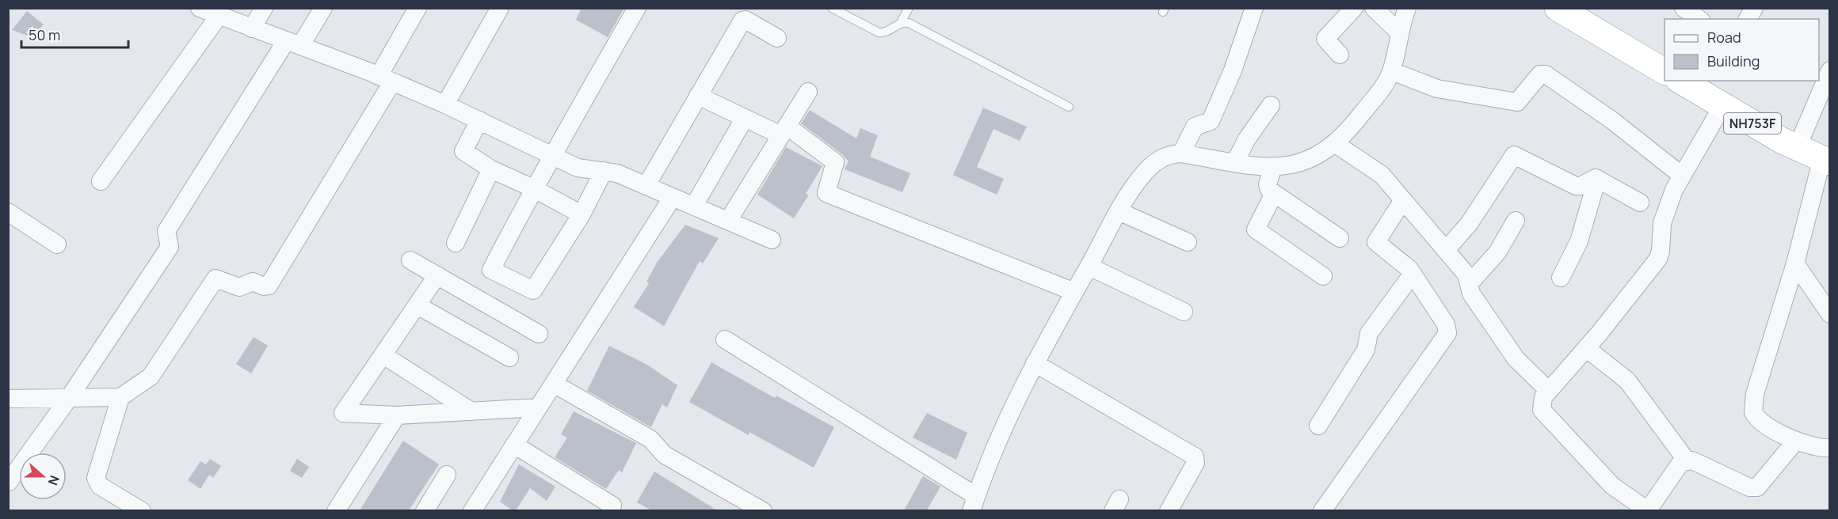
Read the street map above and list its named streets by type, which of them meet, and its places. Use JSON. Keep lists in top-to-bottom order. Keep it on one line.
{"streets":{"highway":["NH753F"]},"legend":["Road","Building"],"scale_bar":"50 m","north":"right"}
